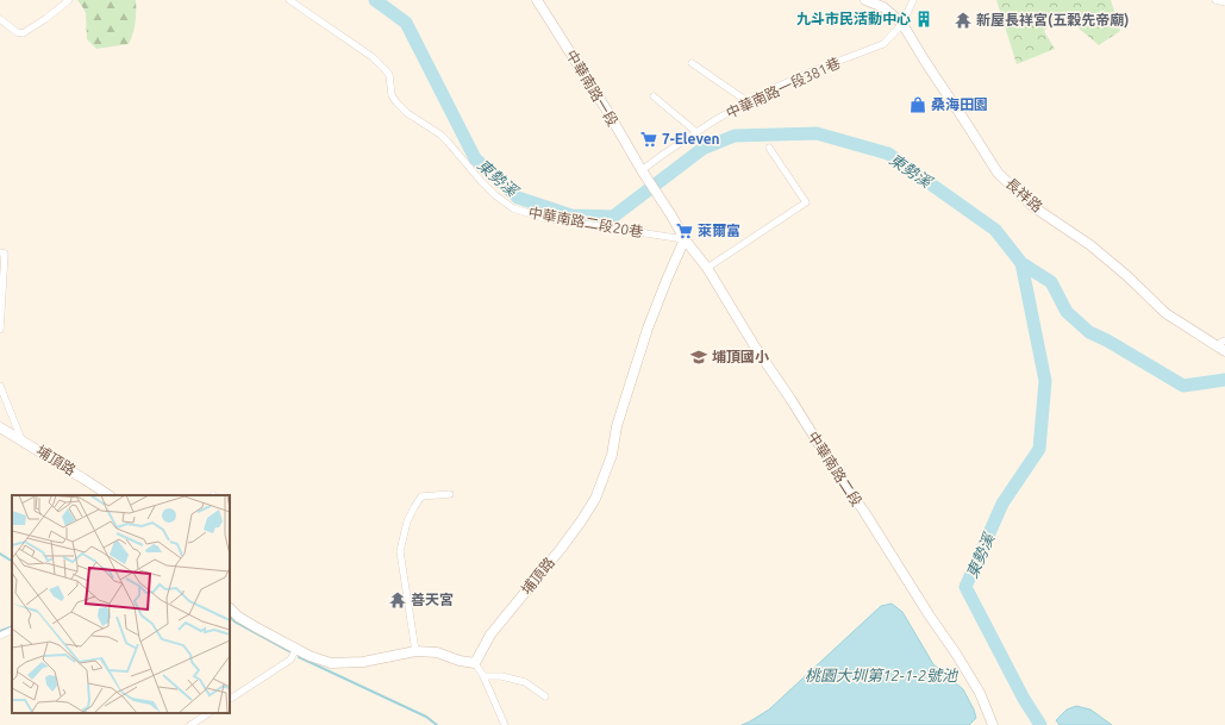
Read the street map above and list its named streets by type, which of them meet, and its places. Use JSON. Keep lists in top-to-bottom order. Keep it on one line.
{"streets":{"street":["中華南路一段","中華南路一段381巷","長祥路","中華南路二段20巷","埔頂路","中華南路二段"]},"crossings":[["中華南路一段","中華南路一段381巷"],["中華南路一段","中華南路二段"],["中華南路一段381巷","長祥路"],["中華南路二段20巷","埔頂路"],["中華南路二段20巷","中華南路二段"],["埔頂路","中華南路二段"]],"water":["東勢溪","桃園大圳第12-1-2號池"],"places":{"building":["九斗市民活動中心"],"temple":["新屋長祥宮(五穀先帝廟)","善天宮"],"shop":["桑海田園"],"supermarket":["7-Eleven","萊爾富"],"school or university":["埔頂國小"]}}
